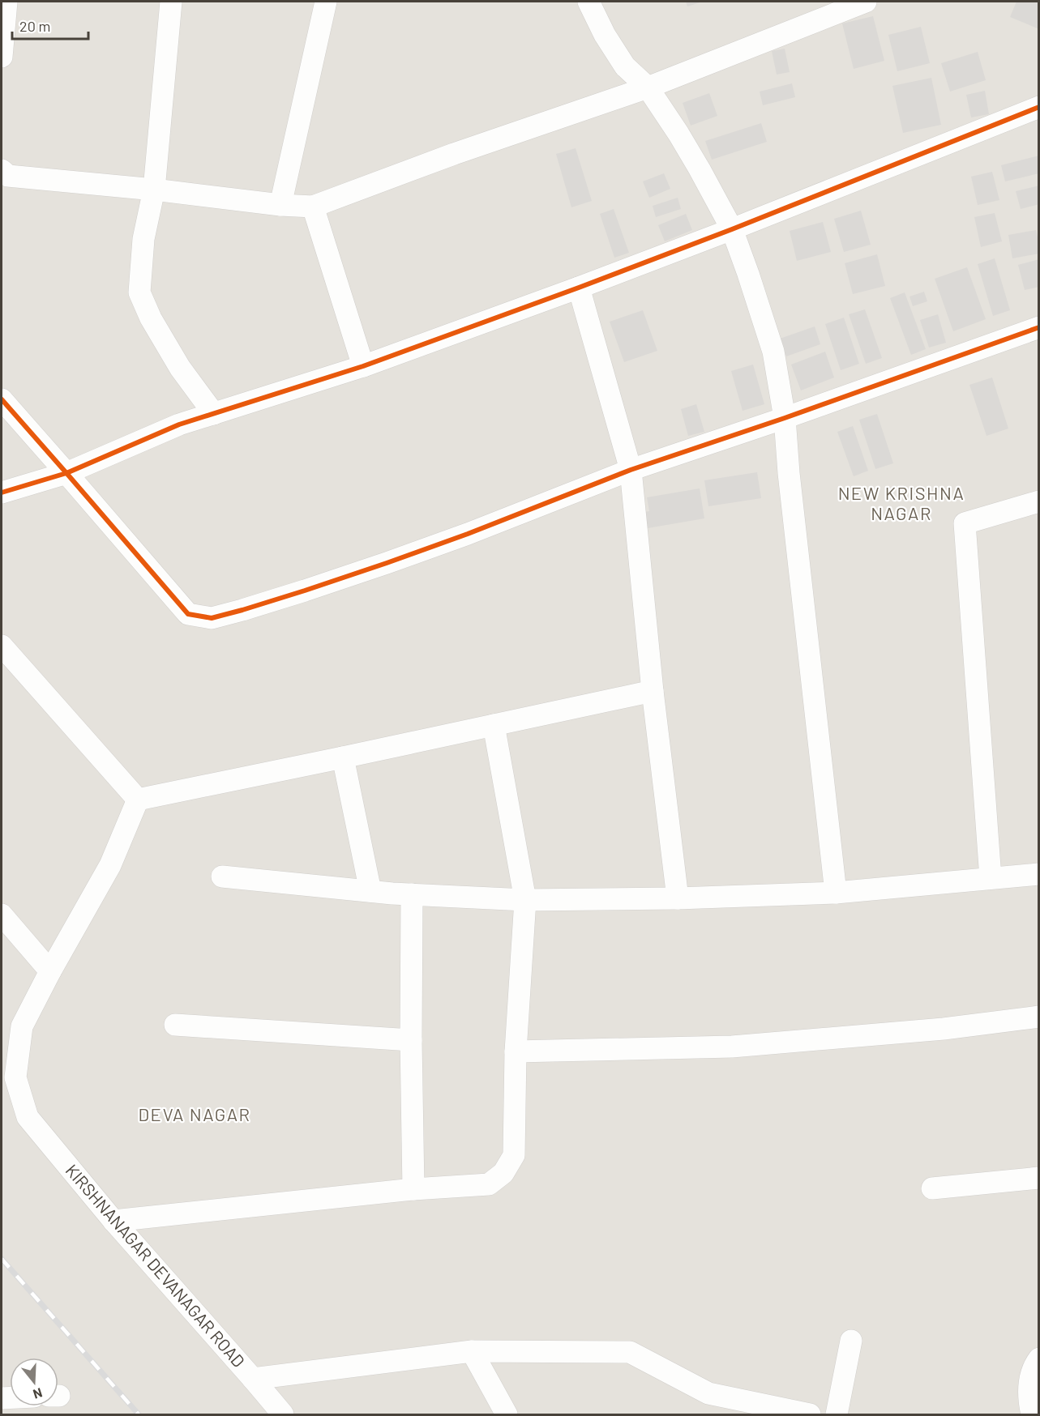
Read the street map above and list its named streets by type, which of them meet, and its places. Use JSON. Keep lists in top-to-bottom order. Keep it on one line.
{"streets":{"street":["KIRSHNANAGAR DEVANAGAR ROAD"]},"districts":["NEW KRISHNA NAGAR","DEVA NAGAR"],"scale_bar":"20 m","north":"bottom"}
